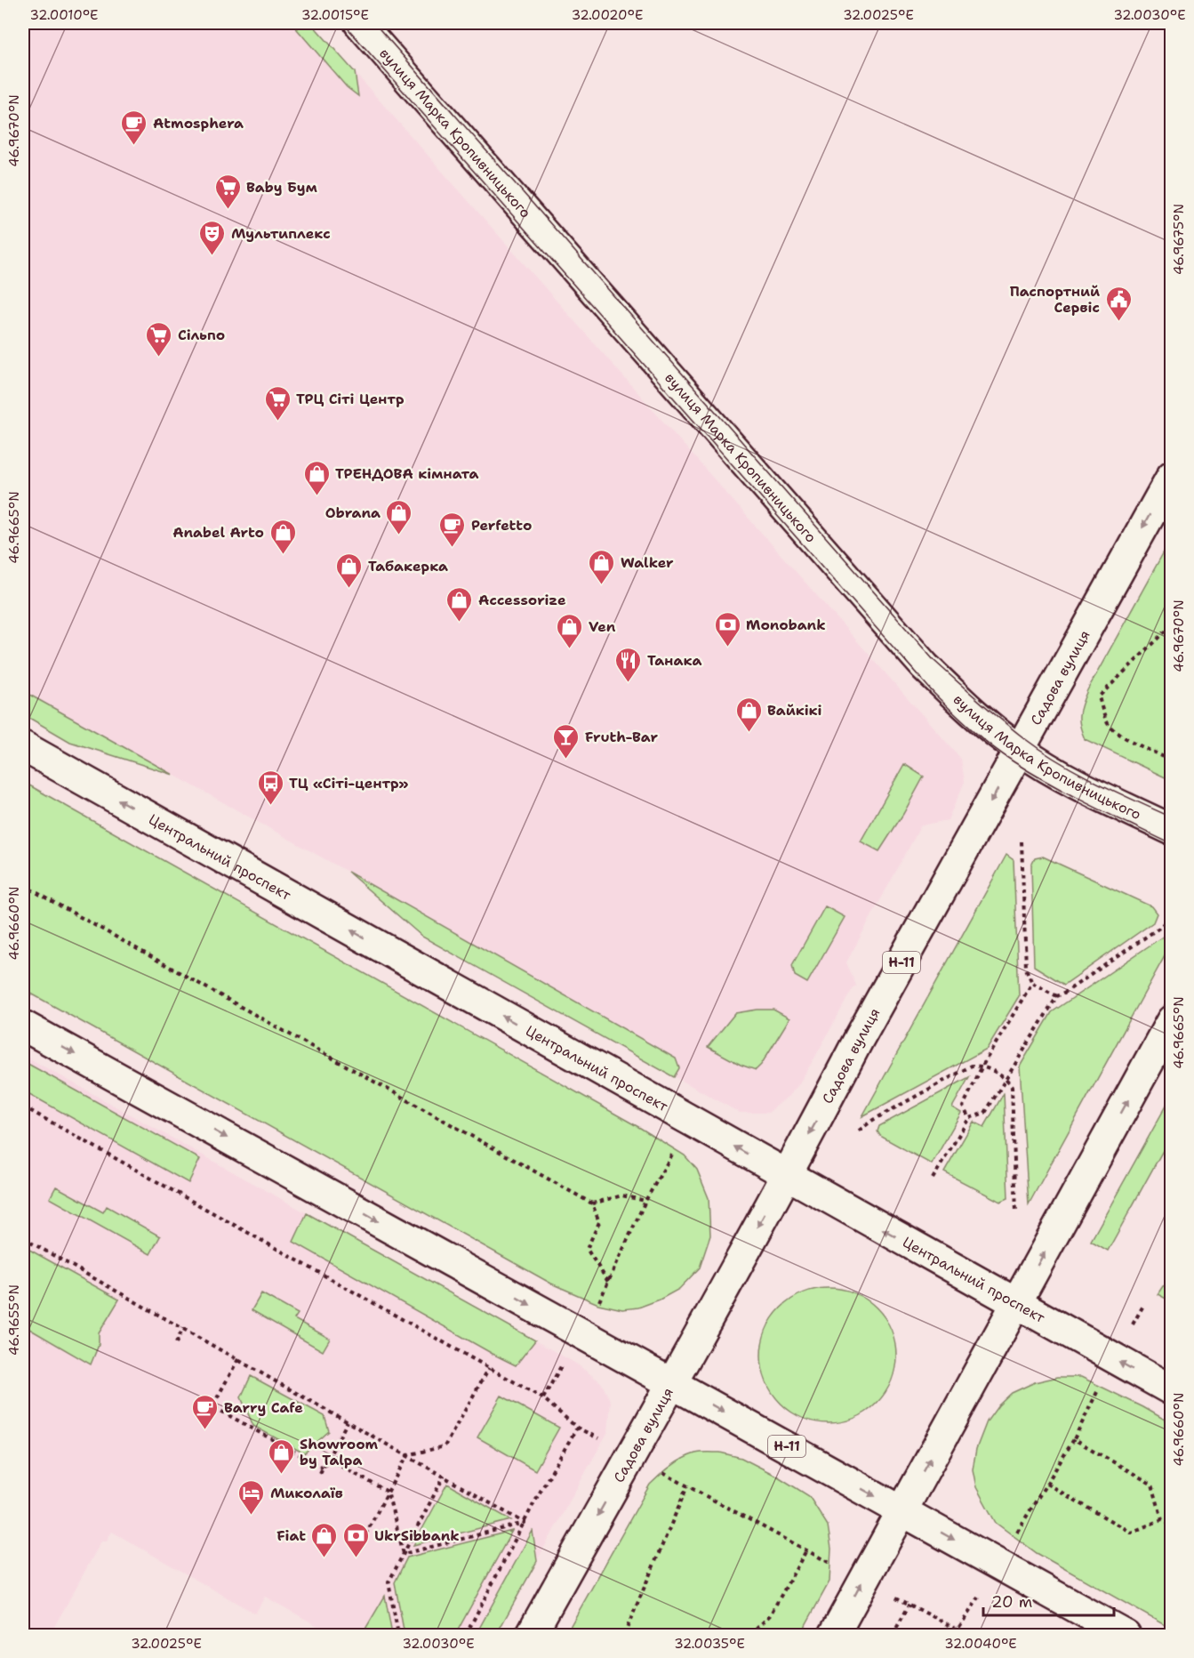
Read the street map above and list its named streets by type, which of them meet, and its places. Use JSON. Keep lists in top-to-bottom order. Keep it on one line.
{"streets":{"main road":["вулиця Марка Кропивницького","Садова вулиця","Центральний проспект","Н-11"]},"crossings":[["вулиця Марка Кропивницького","Садова вулиця"],["Садова вулиця","Центральний проспект"],["Садова вулиця","Н-11"]],"one_way":["Садова вулиця"],"places":{"cafe":["Atmosphera","Perfetto","Barry Cafe"],"supermarket":["Baby Бум","Сільпо","ТРЦ Сіті Центр"],"theatre":["Мультиплекс"],"public building":["Паспортний Сервіс"],"shop":["ТРЕНДОВА кімната","Obrana","Anabel Arto","Walker","Табакерка","Accessorize","Ven","Вайкікі","Showroom by Talpa","Fiat"],"bank":["Monobank","UkrSibbank"],"restaurant":["Танака"],"bar":["Fruth-Bar"],"bus stop":["ТЦ «Сіті-центр»"],"hotel":["Миколаїв"]},"scale_bar":"20 m","coordinates":["32.0010°E","32.0015°E","32.0020°E","32.0025°E","32.0030°E","46.9670°N","46.9675°N","46.9665°N","46.9660°N","46.9655°N","32.0035°E","32.0040°E"]}
